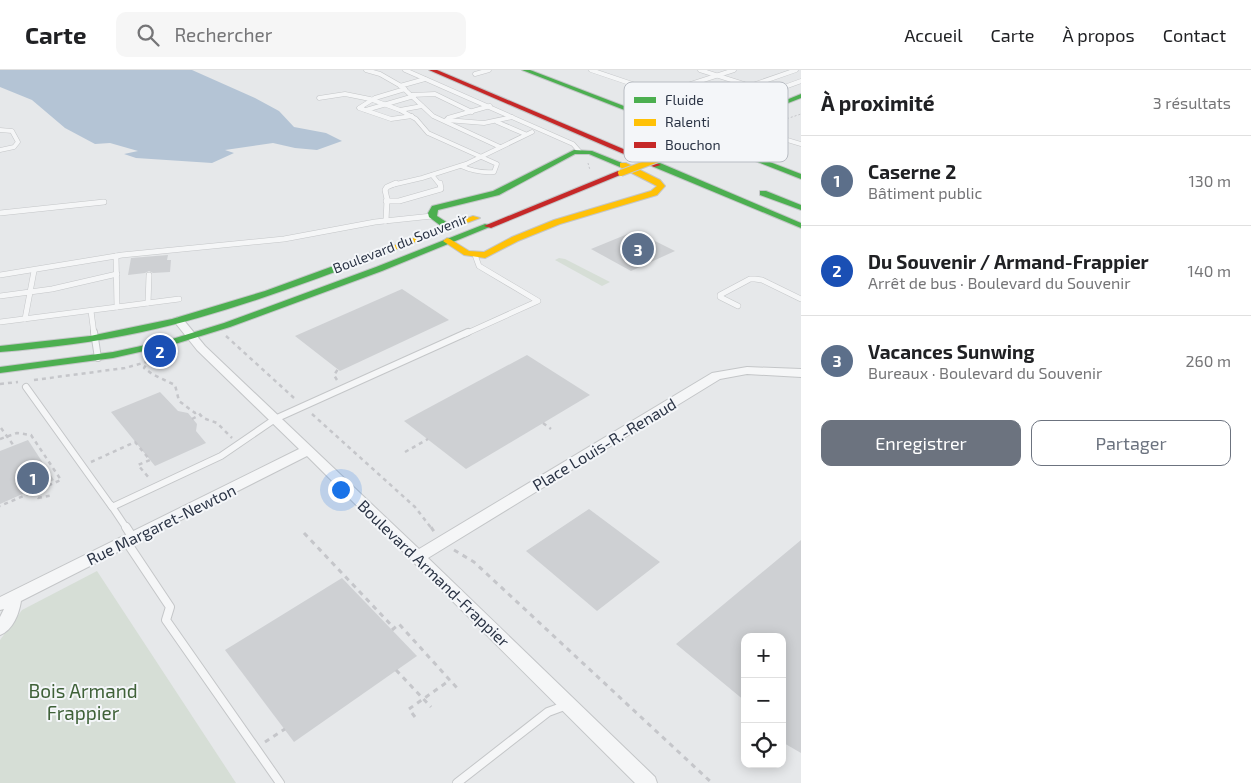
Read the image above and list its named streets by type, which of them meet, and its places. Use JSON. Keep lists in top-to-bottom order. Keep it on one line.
{"streets":{"main road":["Boulevard du Souvenir"],"street":["Place Louis-R.-Renaud","Rue Margaret-Newton","Boulevard Armand-Frappier"]},"crossings":[["Boulevard du Souvenir","Boulevard Armand-Frappier"],["Place Louis-R.-Renaud","Boulevard Armand-Frappier"],["Rue Margaret-Newton","Boulevard Armand-Frappier"]],"parks":["Bois Armand Frappier"],"legend":["Fluide","Ralenti","Bouchon"],"page":{"header":"Carte","search":"Rechercher","nav":["Accueil","Carte","À propos","Contact"],"heading":["À proximité","3 résultats"],"list":[{"mark":"1","name":"Caserne 2","note":"Bâtiment public","value":"130 m"},{"mark":"2","name":"Du Souvenir / Armand-Frappier","note":"Arrêt de bus · Boulevard du Souvenir","value":"140 m"},{"mark":"3","name":"Vacances Sunwing","note":"Bureaux · Boulevard du Souvenir","value":"260 m"}],"pins":["3","2","1"],"buttons":["Enregistrer","Partager"],"map_buttons":["+","−"]}}
